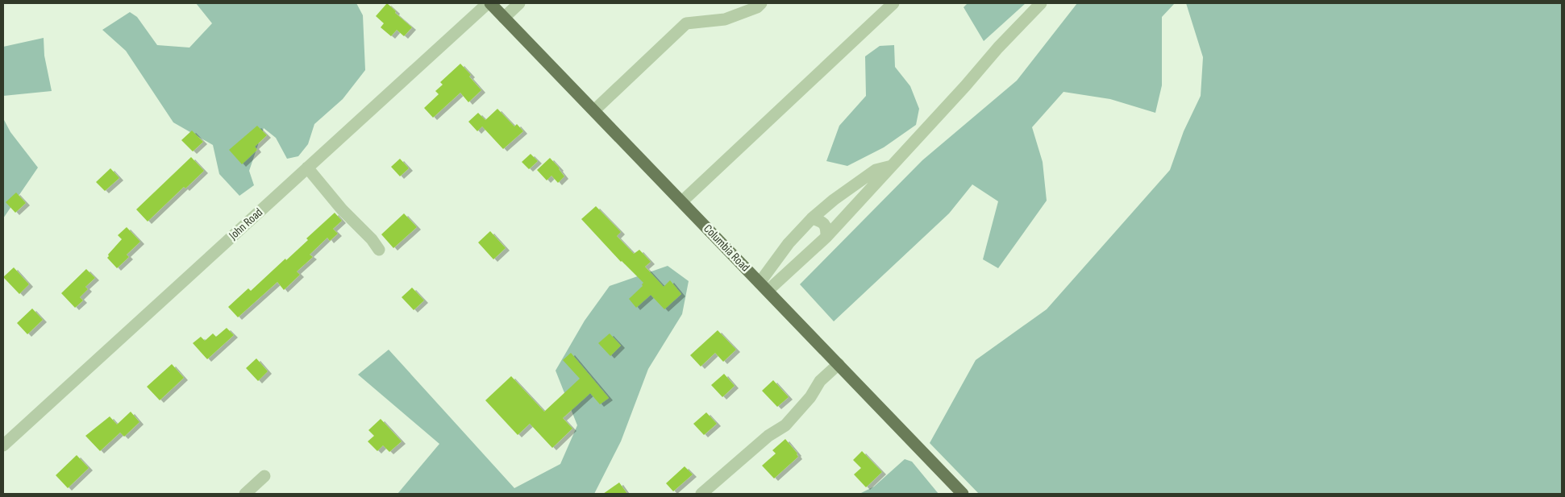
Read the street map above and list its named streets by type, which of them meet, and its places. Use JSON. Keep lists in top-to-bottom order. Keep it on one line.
{"streets":{"main road":["Columbia Road"],"street":["John Road"]},"crossings":[["John Road","Columbia Road"]]}
